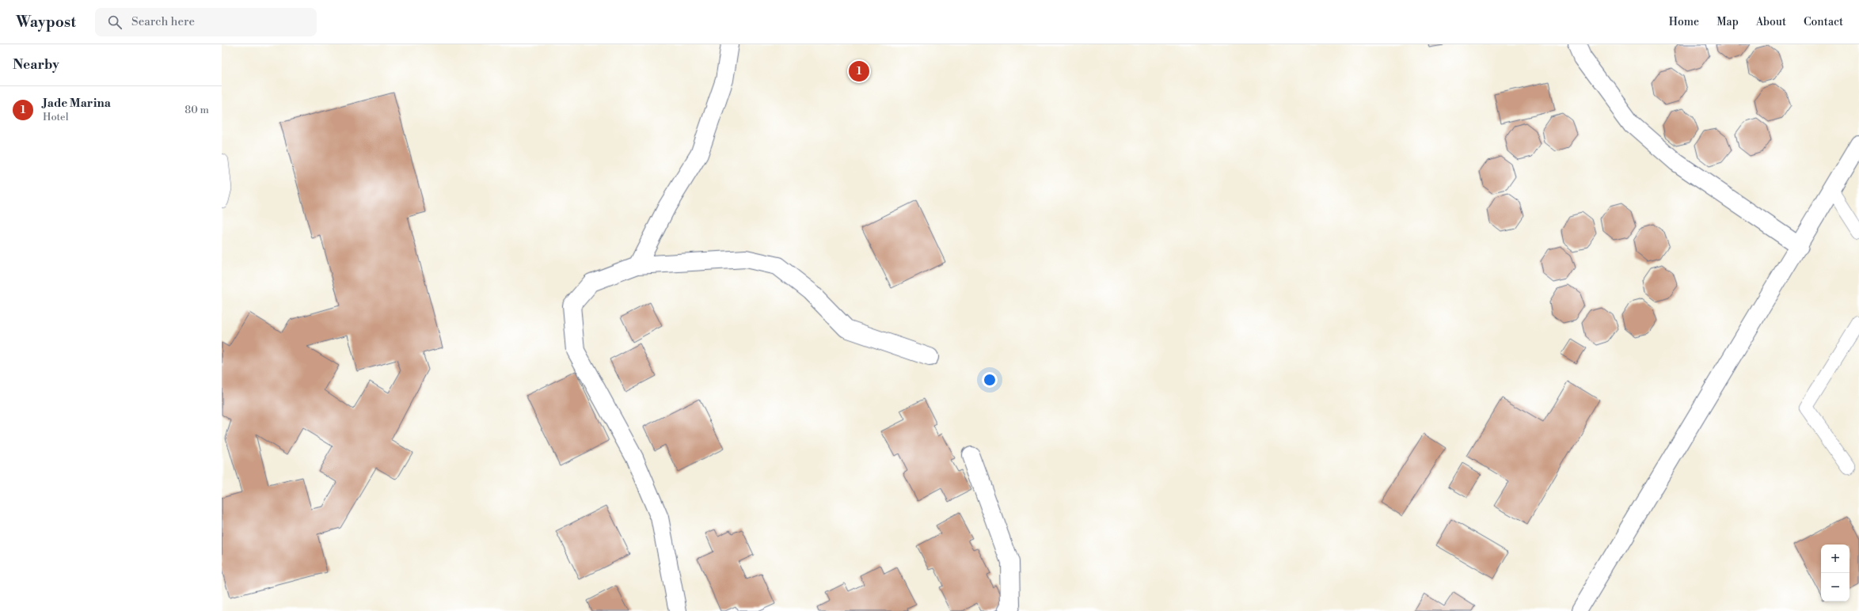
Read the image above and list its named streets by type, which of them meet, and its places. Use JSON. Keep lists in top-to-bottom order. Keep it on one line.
{"page":{"header":"Waypost","search":"Search here","nav":["Home","Map","About","Contact"],"heading":"Nearby","pins":"1","list":[{"mark":"1","name":"Jade Marina","note":"Hotel","value":"80 m"}],"map_buttons":["+","−"]}}
